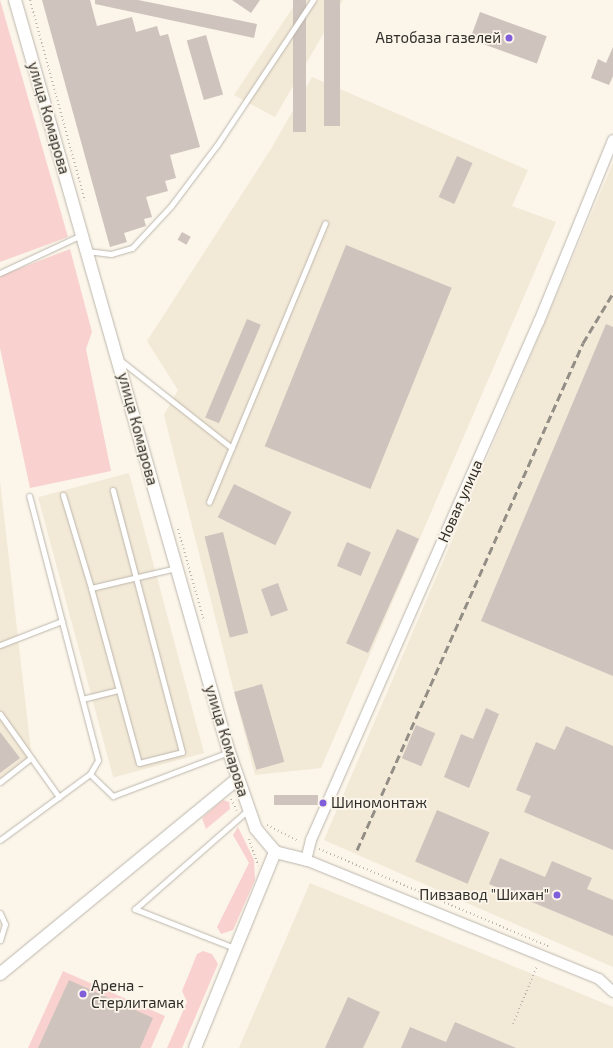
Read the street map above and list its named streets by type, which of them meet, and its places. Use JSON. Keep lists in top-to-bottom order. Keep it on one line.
{"streets":{"street":["улица Комарова","Новая улица"]},"places":["Автобаза газелей","Шиномонтаж","Пивзавод \"Шихан\"","Арена - Стерлитамак"]}
